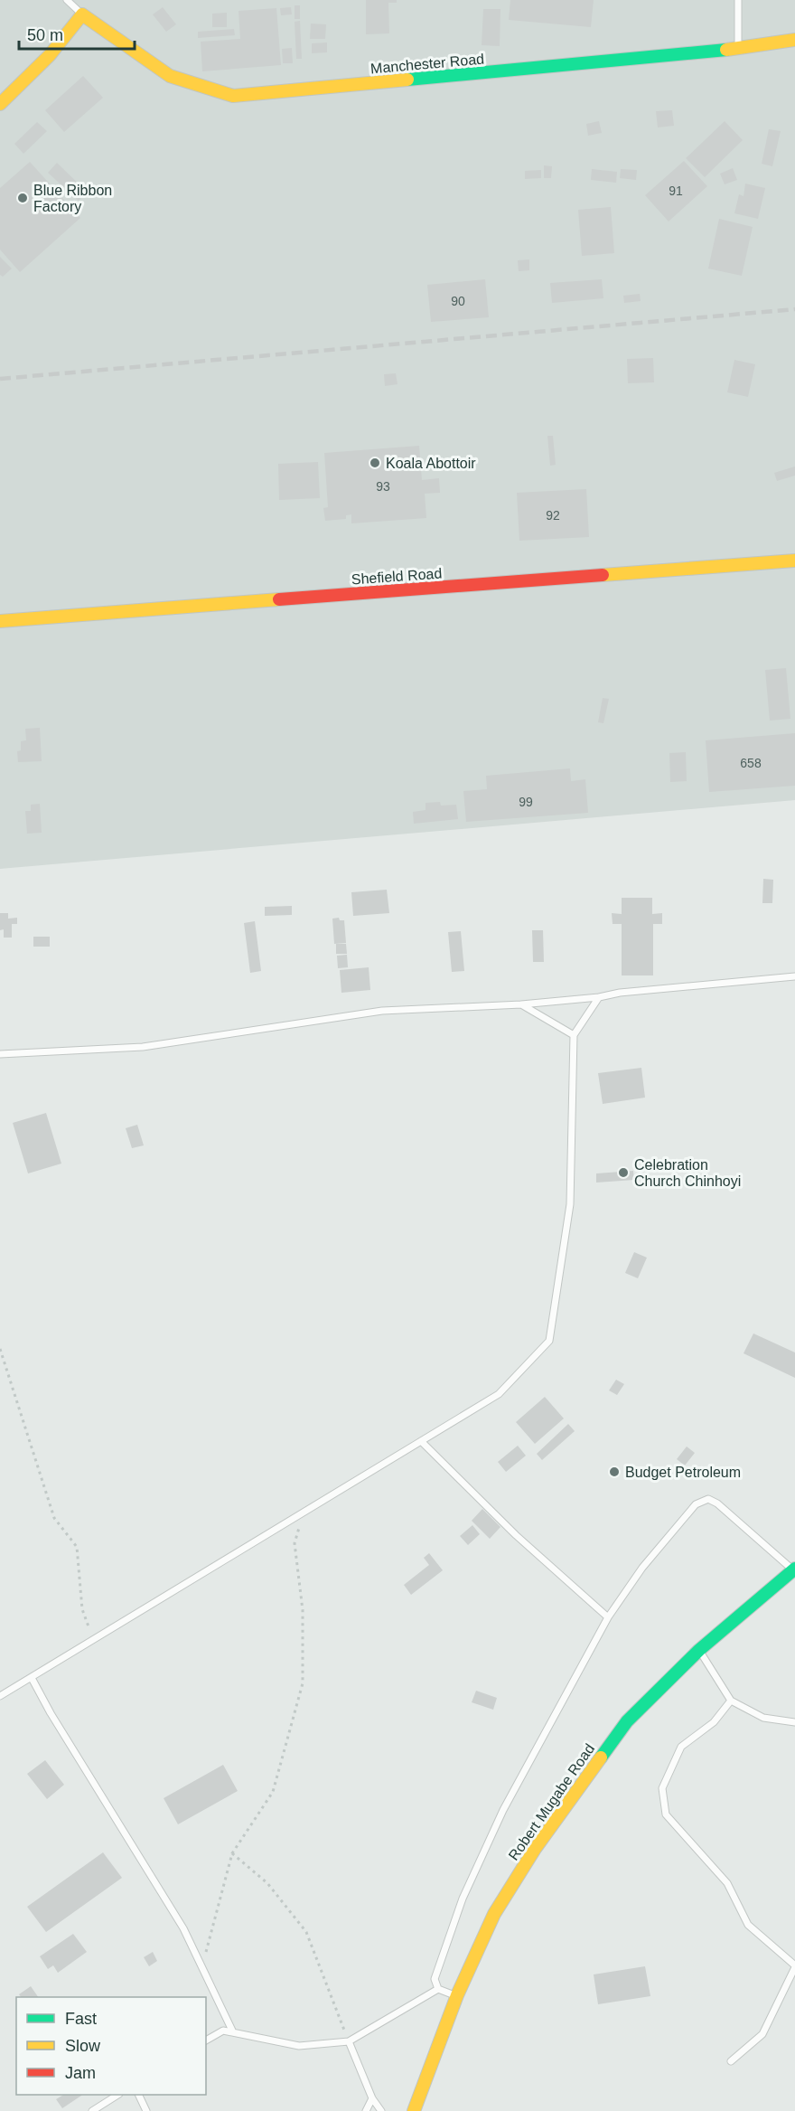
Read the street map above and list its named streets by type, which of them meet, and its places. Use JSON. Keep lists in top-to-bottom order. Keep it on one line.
{"streets":{"street":["Manchester Road","Shefield Road","Robert Mugabe Road"]},"places":["Blue Ribbon Factory","Koala Abottoir","Celebration Church Chinhoyi","Budget Petroleum"],"house_numbers":["91","90","93","92","658","99"],"legend":["Fast","Slow","Jam"],"scale_bar":"50 m"}
